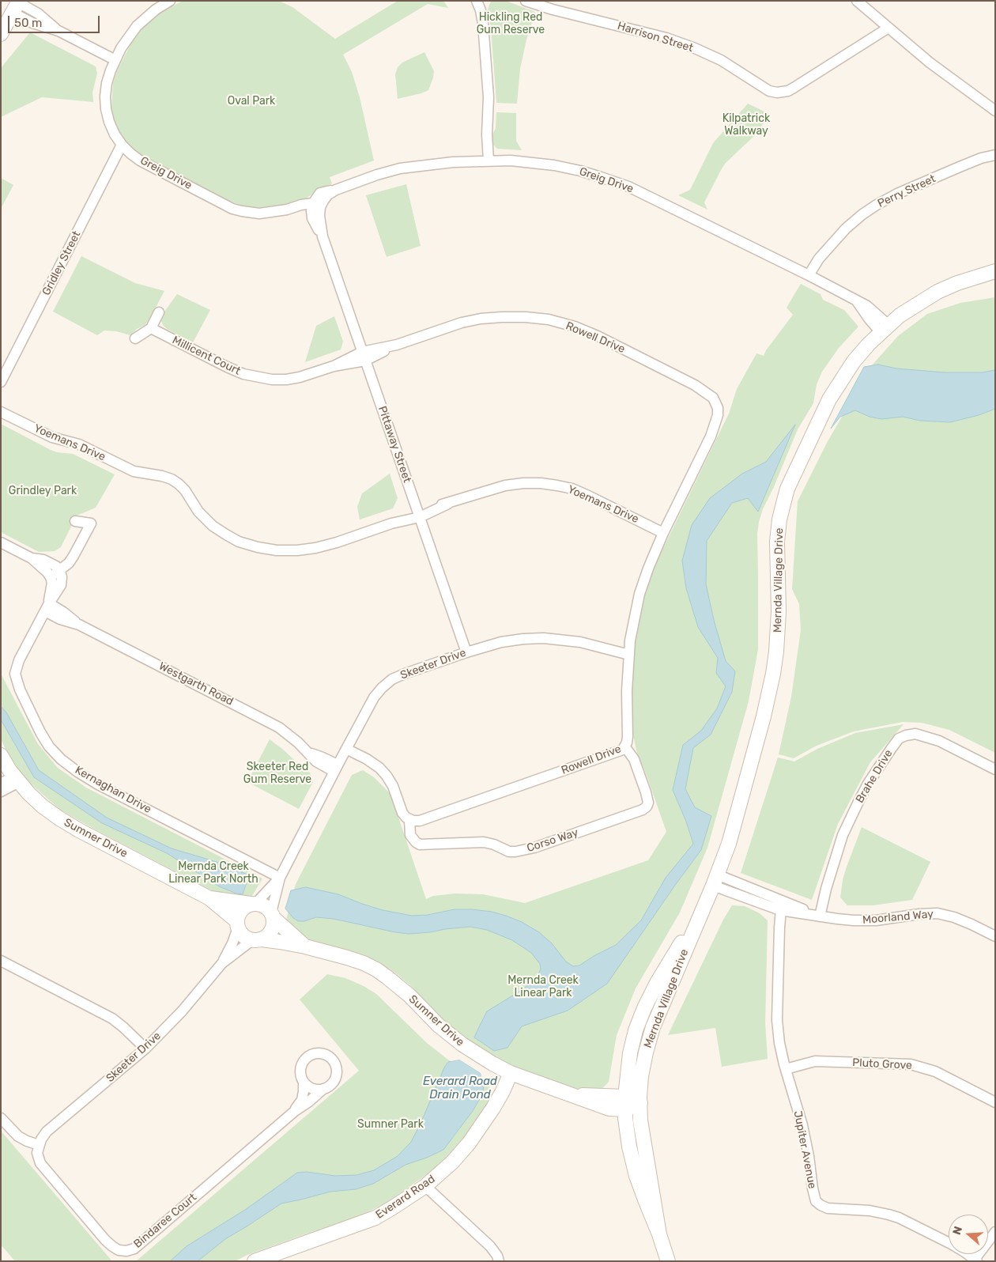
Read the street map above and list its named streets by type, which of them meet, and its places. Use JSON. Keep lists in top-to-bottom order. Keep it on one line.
{"streets":{"street":["Harrison Street","Greig Drive","Perry Street","Gridley Street","Rowell Drive","Millicent Court","Yoemans Drive","Pittaway Street","Mernda Village Drive","Skeeter Drive","Westgarth Road","Brahe Drive","Kernaghan Drive","Sumner Drive","Corso Way","Moorland Way","Pluto Grove","Jupiter Avenue","Everard Road","Bindaree Court"]},"crossings":[["Greig Drive","Perry Street"],["Greig Drive","Gridley Street"],["Greig Drive","Pittaway Street"],["Greig Drive","Mernda Village Drive"],["Rowell Drive","Millicent Court"],["Rowell Drive","Yoemans Drive"],["Rowell Drive","Pittaway Street"],["Rowell Drive","Skeeter Drive"],["Rowell Drive","Corso Way"],["Millicent Court","Pittaway Street"],["Yoemans Drive","Pittaway Street"],["Pittaway Street","Skeeter Drive"],["Mernda Village Drive","Sumner Drive"],["Mernda Village Drive","Moorland Way"],["Skeeter Drive","Westgarth Road"],["Skeeter Drive","Kernaghan Drive"],["Skeeter Drive","Sumner Drive"],["Skeeter Drive","Bindaree Court"],["Westgarth Road","Kernaghan Drive"],["Brahe Drive","Moorland Way"],["Sumner Drive","Everard Road"],["Moorland Way","Jupiter Avenue"],["Pluto Grove","Jupiter Avenue"]],"water":["Everard Road Drain Pond"],"parks":["Hickling Red Gum Reserve","Oval Park","Kilpatrick Walkway","Grindley Park","Skeeter Red Gum Reserve","Mernda Creek Linear Park North","Mernda Creek Linear Park","Sumner Park"],"scale_bar":"50 m","north":"left"}
